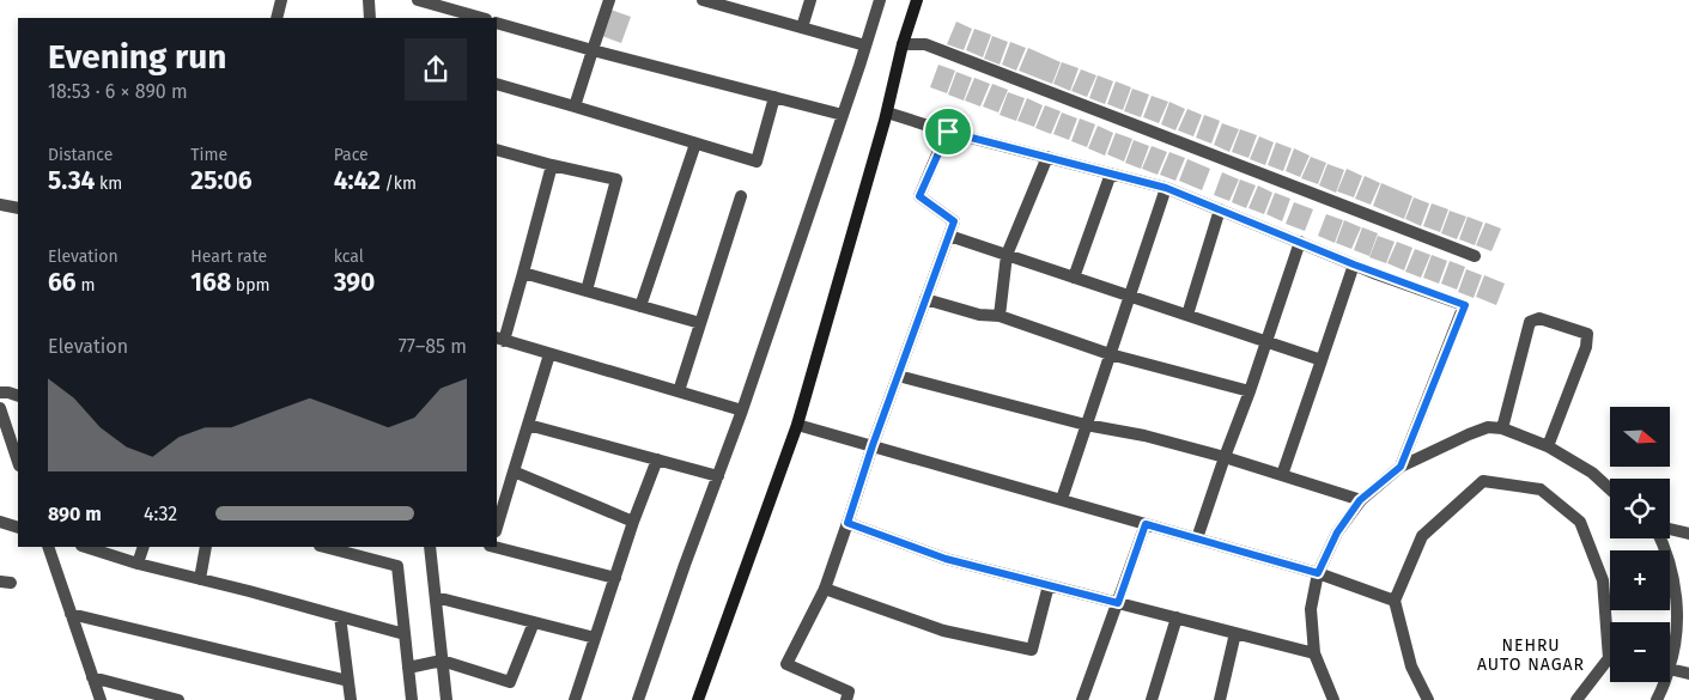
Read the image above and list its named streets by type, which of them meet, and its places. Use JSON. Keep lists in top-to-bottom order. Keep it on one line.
{"districts":["NEHRU AUTO NAGAR"],"north":"right","page":{"heading":["Evening run","18:53 · 6 × 890 m"],"stats":[["Distance","5.34 km"],["Time","25:06"],["Pace","4:42 /km"],["Elevation","66 m"],["Heart rate","168 bpm"],["kcal","390"]],"chart":["Elevation","77–85 m"],"map_buttons":["+","−"],"list":[{"name":"890 m","note":"4:32"}]}}
